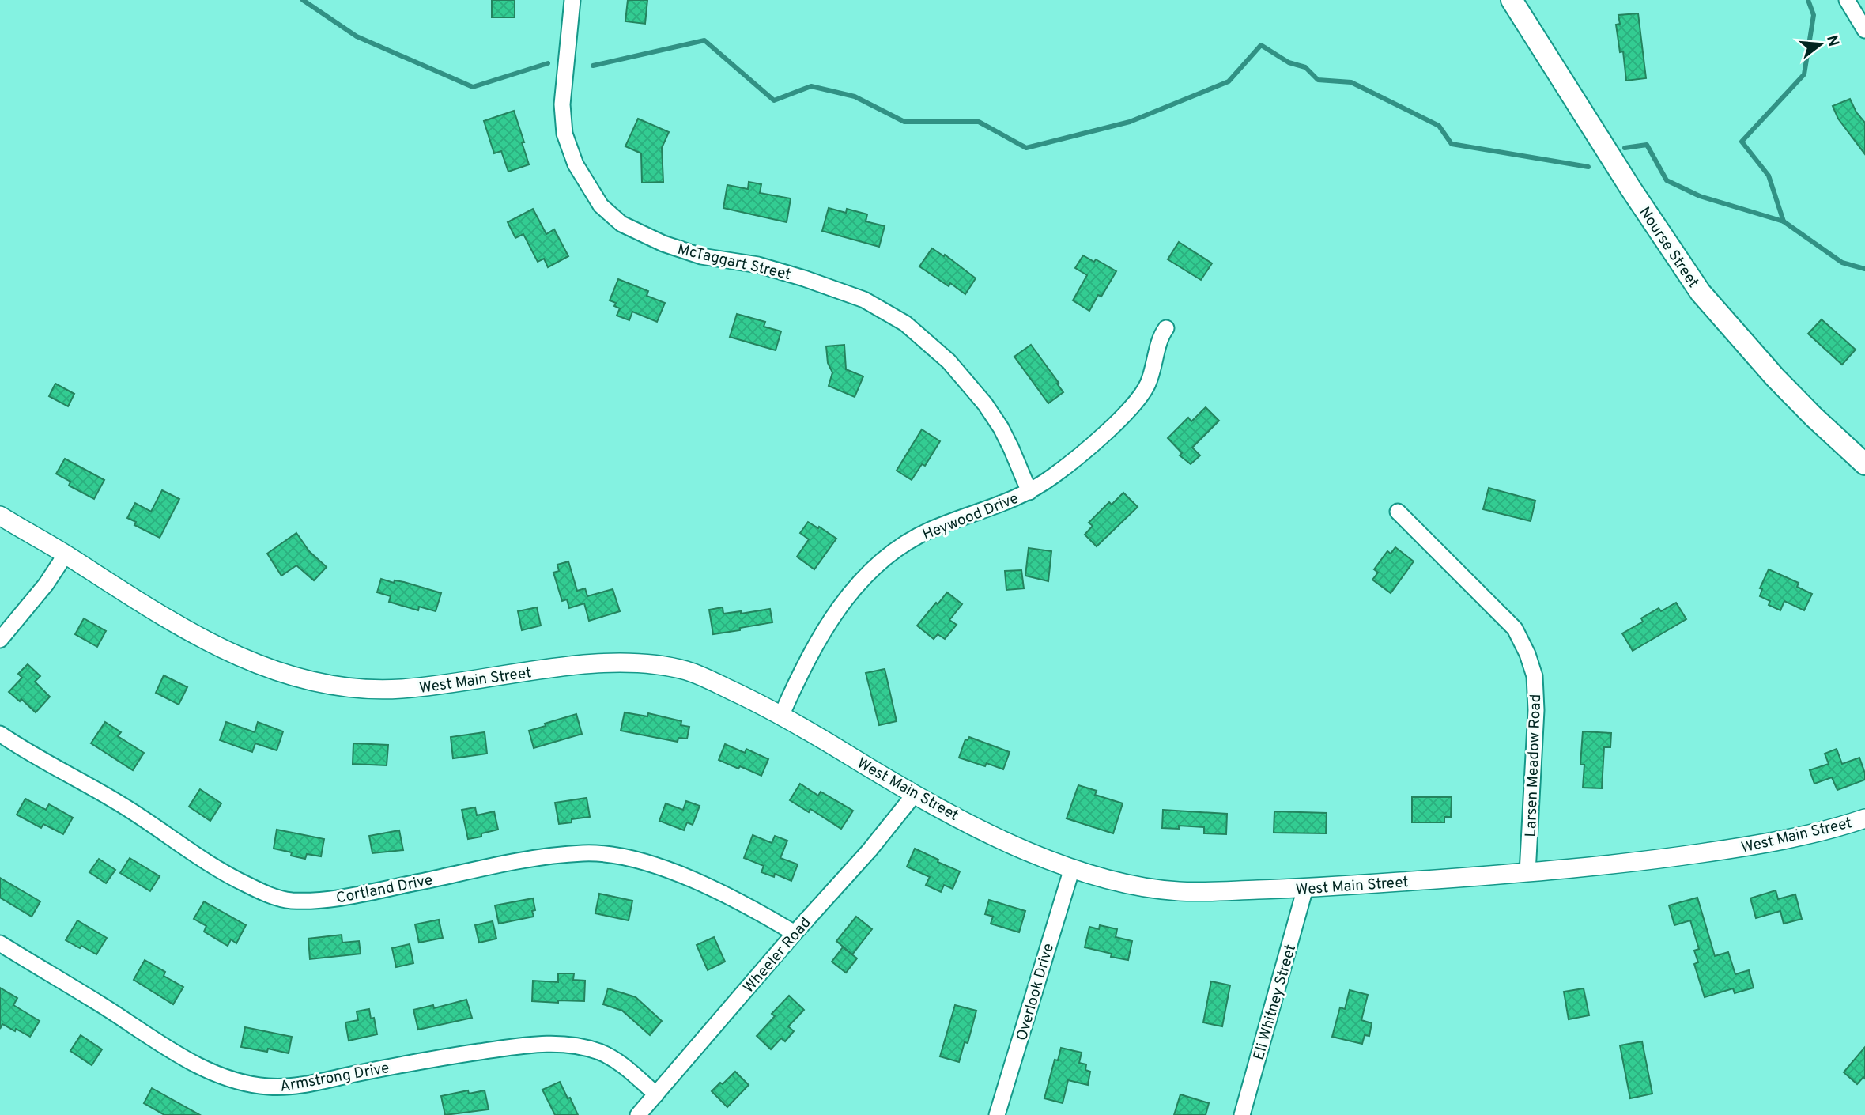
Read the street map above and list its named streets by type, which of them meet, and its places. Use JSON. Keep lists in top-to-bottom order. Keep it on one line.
{"streets":{"main road":["Nourse Street"],"street":["McTaggart Street","Heywood Drive","West Main Street","Larsen Meadow Road","Cortland Drive","Wheeler Road","Overlook Drive","Eli Whitney Street","Armstrong Drive"]},"crossings":[["McTaggart Street","Heywood Drive"],["Heywood Drive","West Main Street"],["West Main Street","Larsen Meadow Road"],["West Main Street","Wheeler Road"],["West Main Street","Overlook Drive"],["West Main Street","Eli Whitney Street"],["Cortland Drive","Wheeler Road"],["Wheeler Road","Armstrong Drive"]],"north":"right"}
